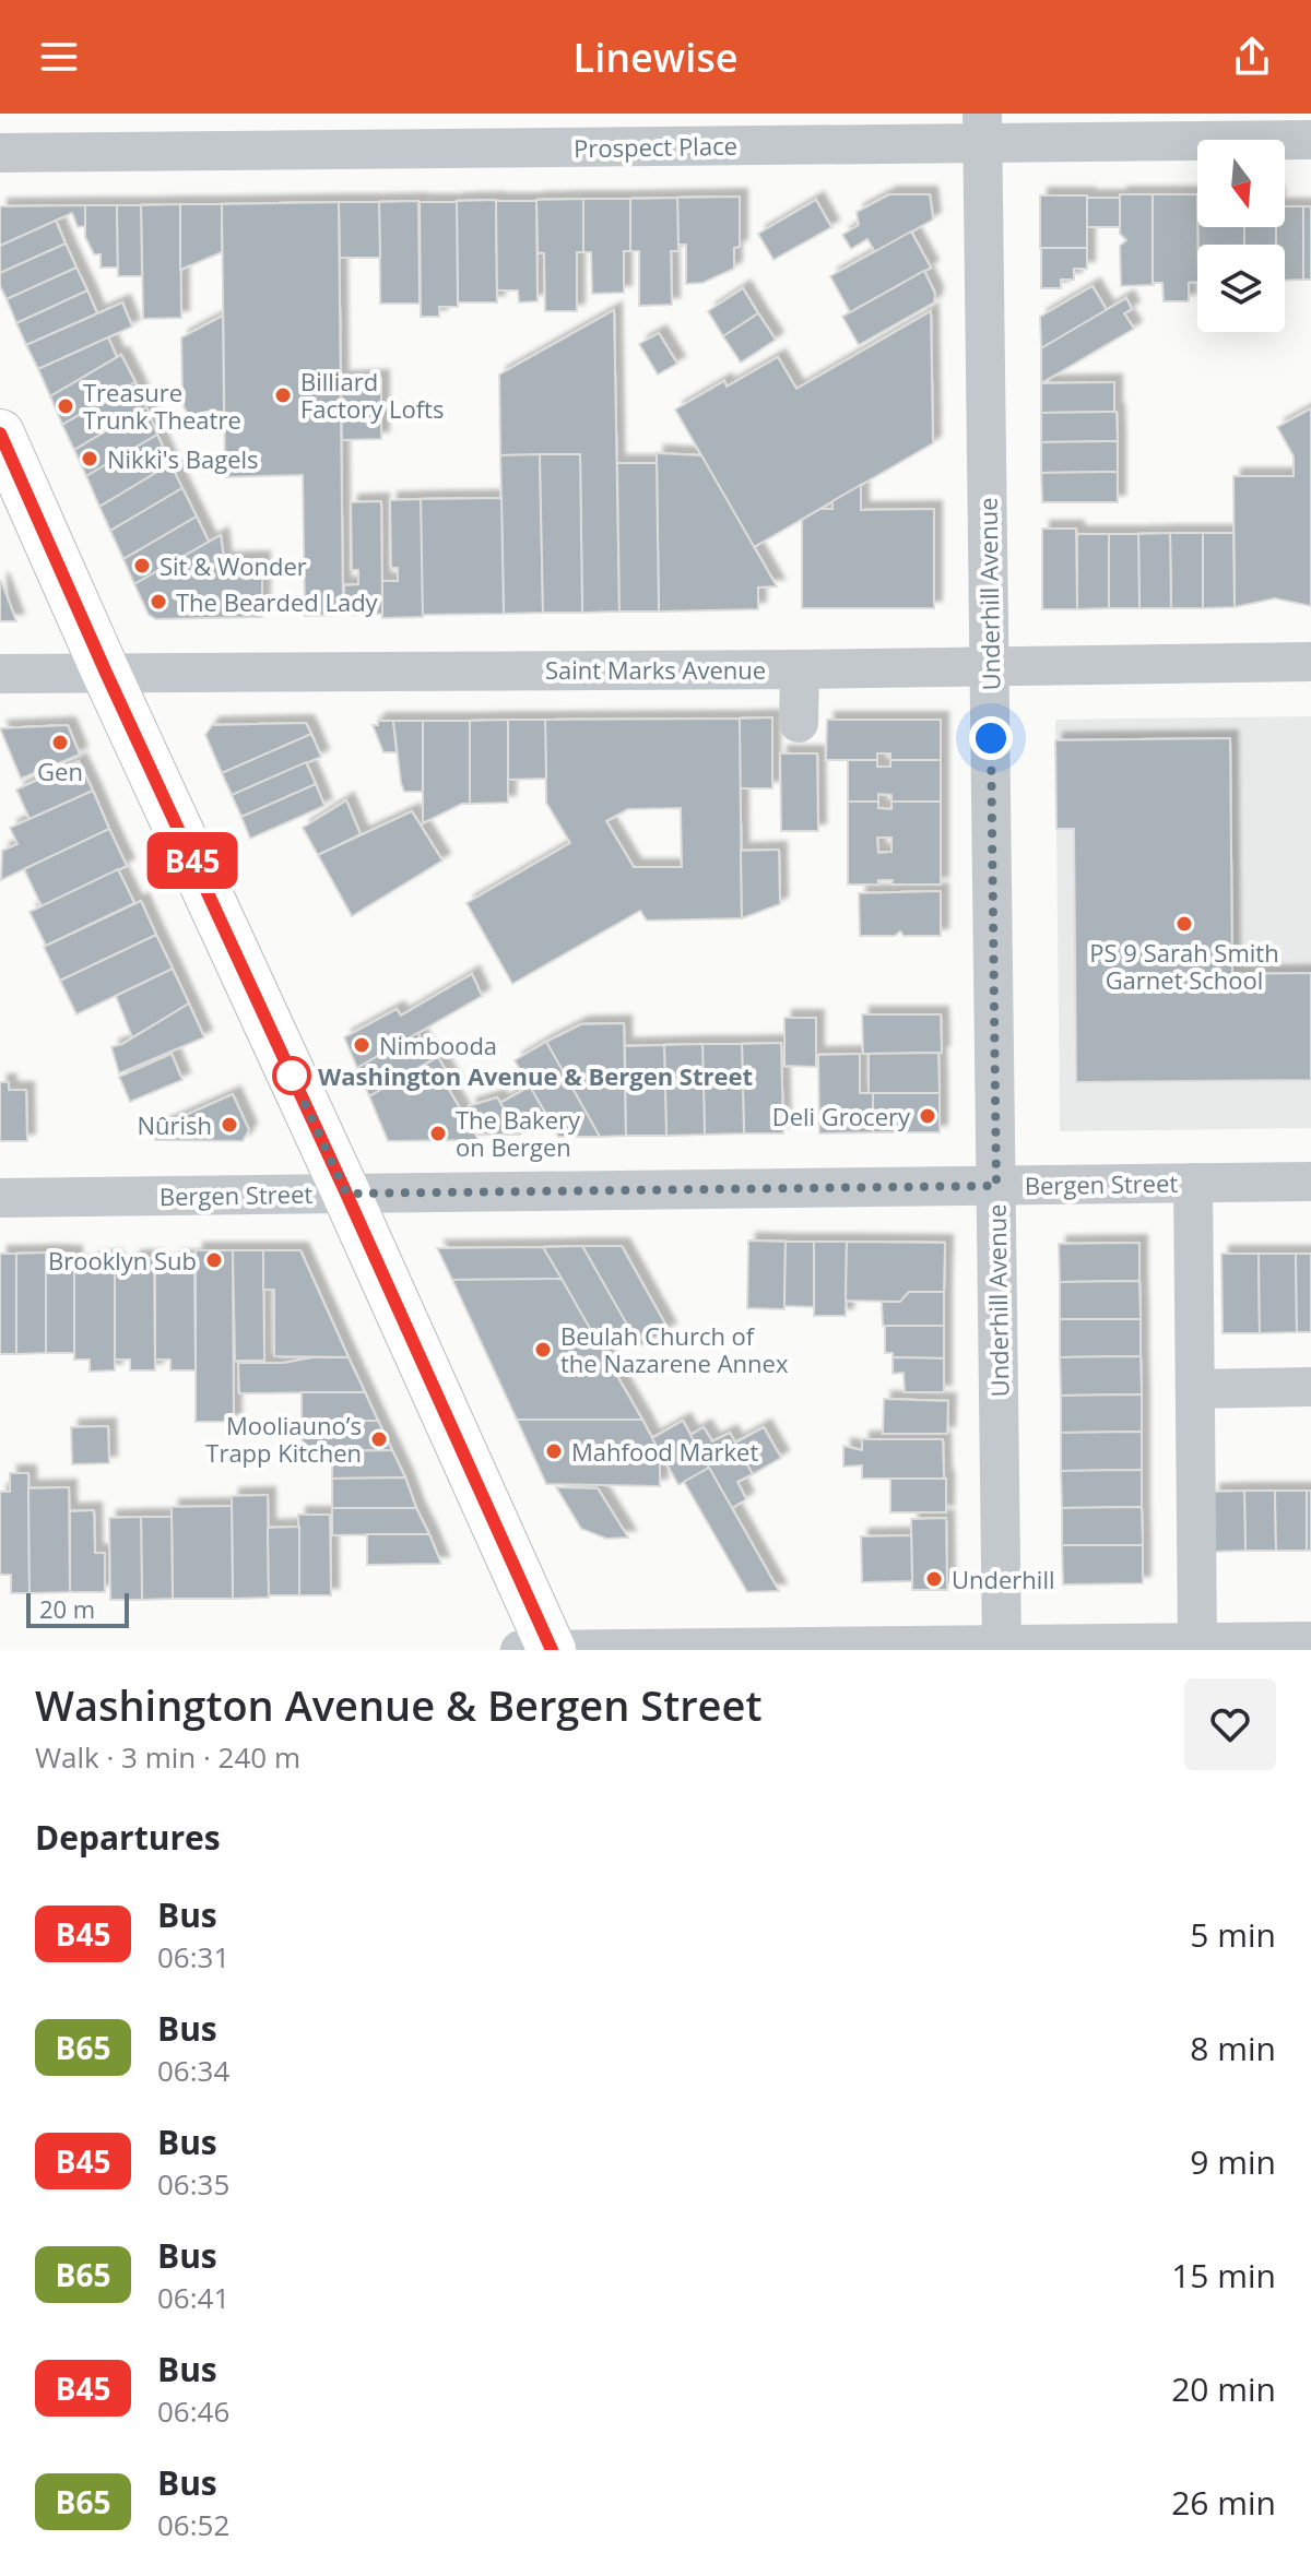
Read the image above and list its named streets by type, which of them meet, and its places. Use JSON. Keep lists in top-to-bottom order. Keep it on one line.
{"streets":{"street":["Prospect Place","Underhill Avenue","Saint Marks Avenue","Bergen Street"]},"crossings":[["Prospect Place","Underhill Avenue"],["Underhill Avenue","Saint Marks Avenue"],["Underhill Avenue","Bergen Street"]],"places":["Billiard Factory Lofts","Treasure Trunk Theatre","Nikki's Bagels","Sit & Wonder","The Bearded Lady","Gen","PS 9 Sarah Smith Garnet School","Nimbooda","Washington Avenue & Bergen Street","Deli Grocery","Nûrish","The Bakery on Bergen","Brooklyn Sub","Beulah Church of the Nazarene Annex","Mooliauno’s Trapp Kitchen","Mahfood Market","Underhill"],"lines":["bus line B45"],"scale_bar":"20 m","north":"bottom","page":{"header":"Linewise","on_map":"B45","scale":"20 m","heading":[["Washington Avenue & Bergen Street","Walk · 3 min · 240 m"],"Departures"],"list":[{"mark":"B45","name":"Bus","note":"06:31","value":"5 min"},{"mark":"B65","name":"Bus","note":"06:34","value":"8 min"},{"mark":"B45","name":"Bus","note":"06:35","value":"9 min"},{"mark":"B65","name":"Bus","note":"06:41","value":"15 min"},{"mark":"B45","name":"Bus","note":"06:46","value":"20 min"},{"mark":"B65","name":"Bus","note":"06:52","value":"26 min"}]}}
